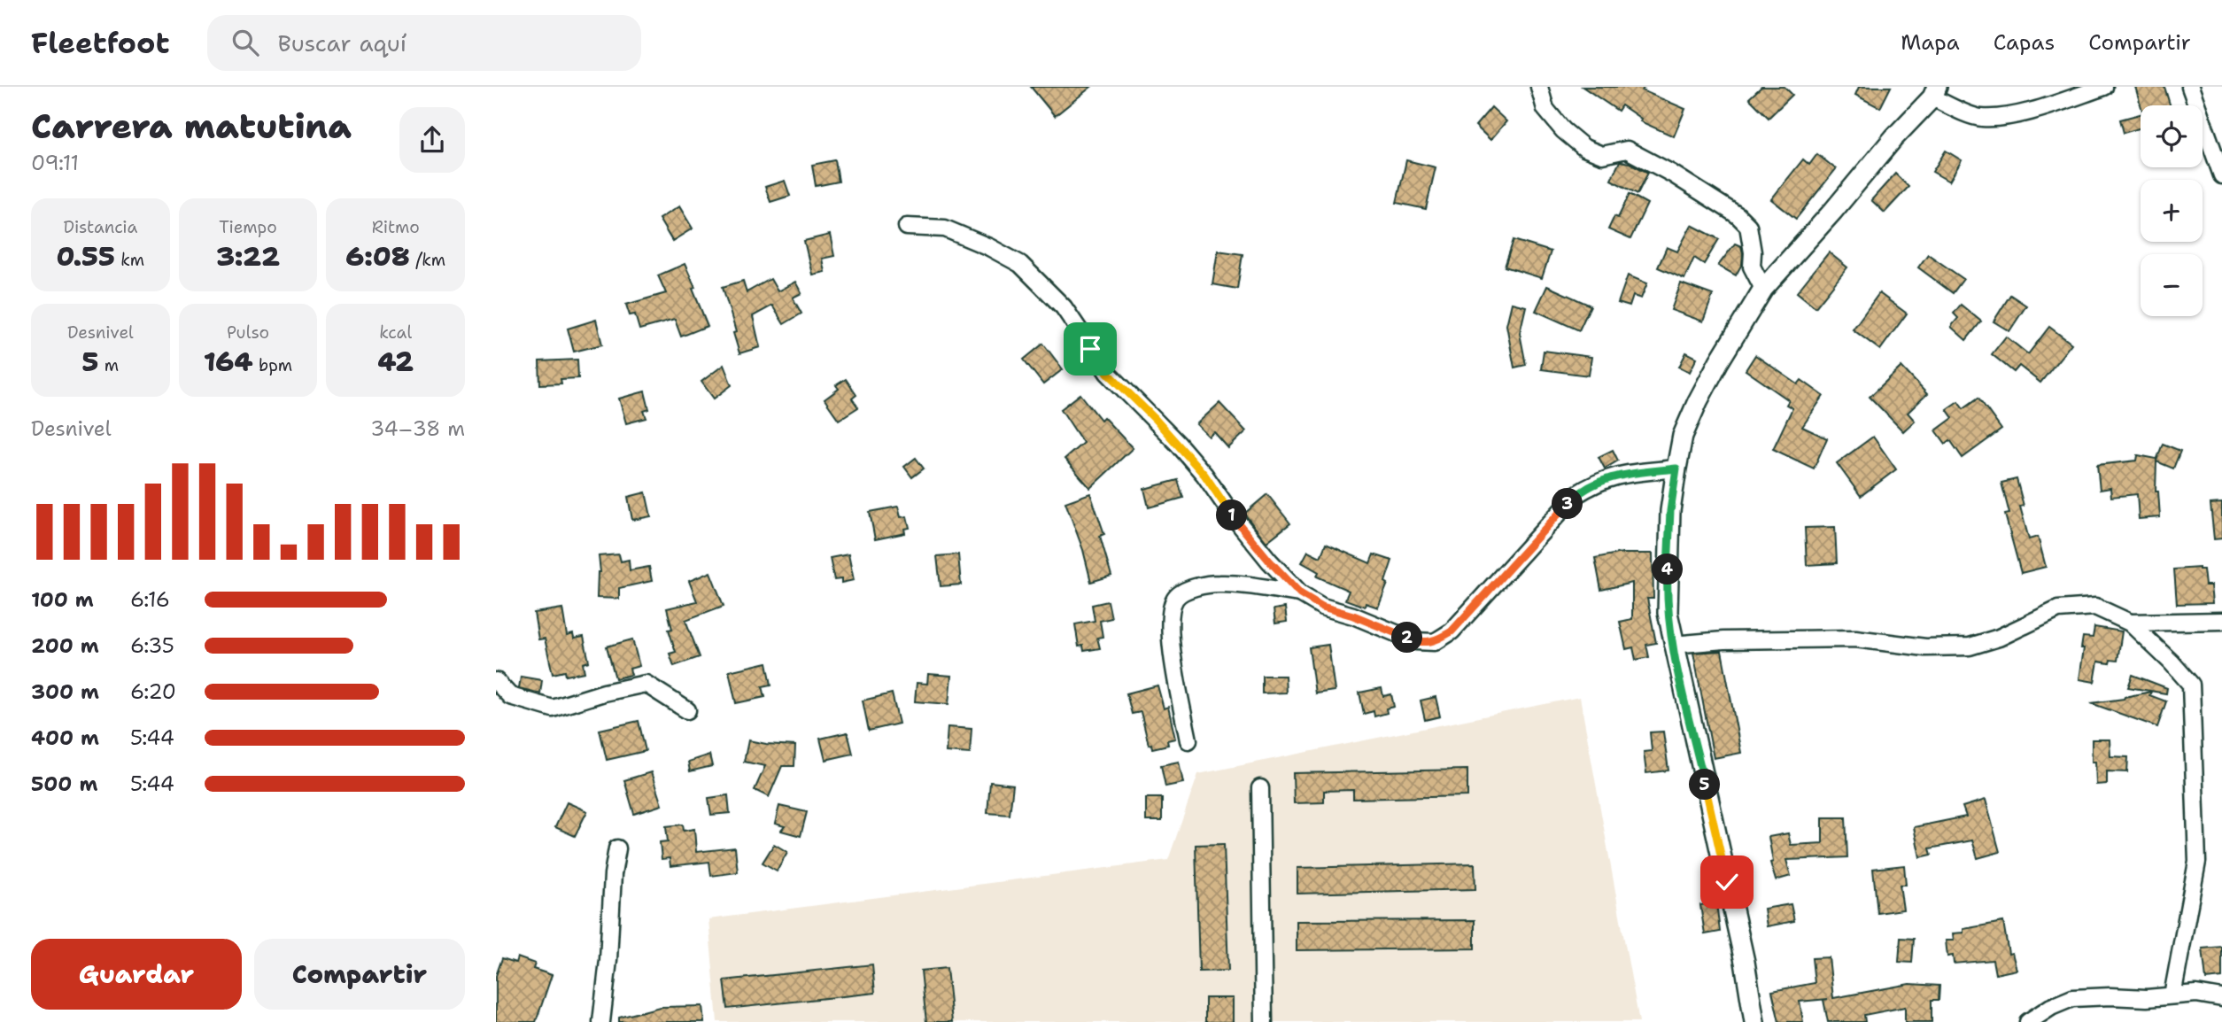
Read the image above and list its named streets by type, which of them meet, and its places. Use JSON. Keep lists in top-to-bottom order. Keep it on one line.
{"page":{"header":"Fleetfoot","search":"Buscar aquí","nav":["Mapa","Capas","Compartir"],"heading":["Carrera matutina","09:11"],"map_buttons":["+","−"],"stats":[["Distancia","0.55 km"],["Tiempo","3:22"],["Ritmo","6:08 /km"],["Desnivel","5 m"],["Pulso","164 bpm"],["kcal","42"]],"chart":["Desnivel","34–38 m"],"pins":["3","1","4","2","5"],"list":[{"name":"100 m","note":"6:16"},{"name":"200 m","note":"6:35"},{"name":"300 m","note":"6:20"},{"name":"400 m","note":"5:44"},{"name":"500 m","note":"5:44"}],"buttons":["Guardar","Compartir"]}}
